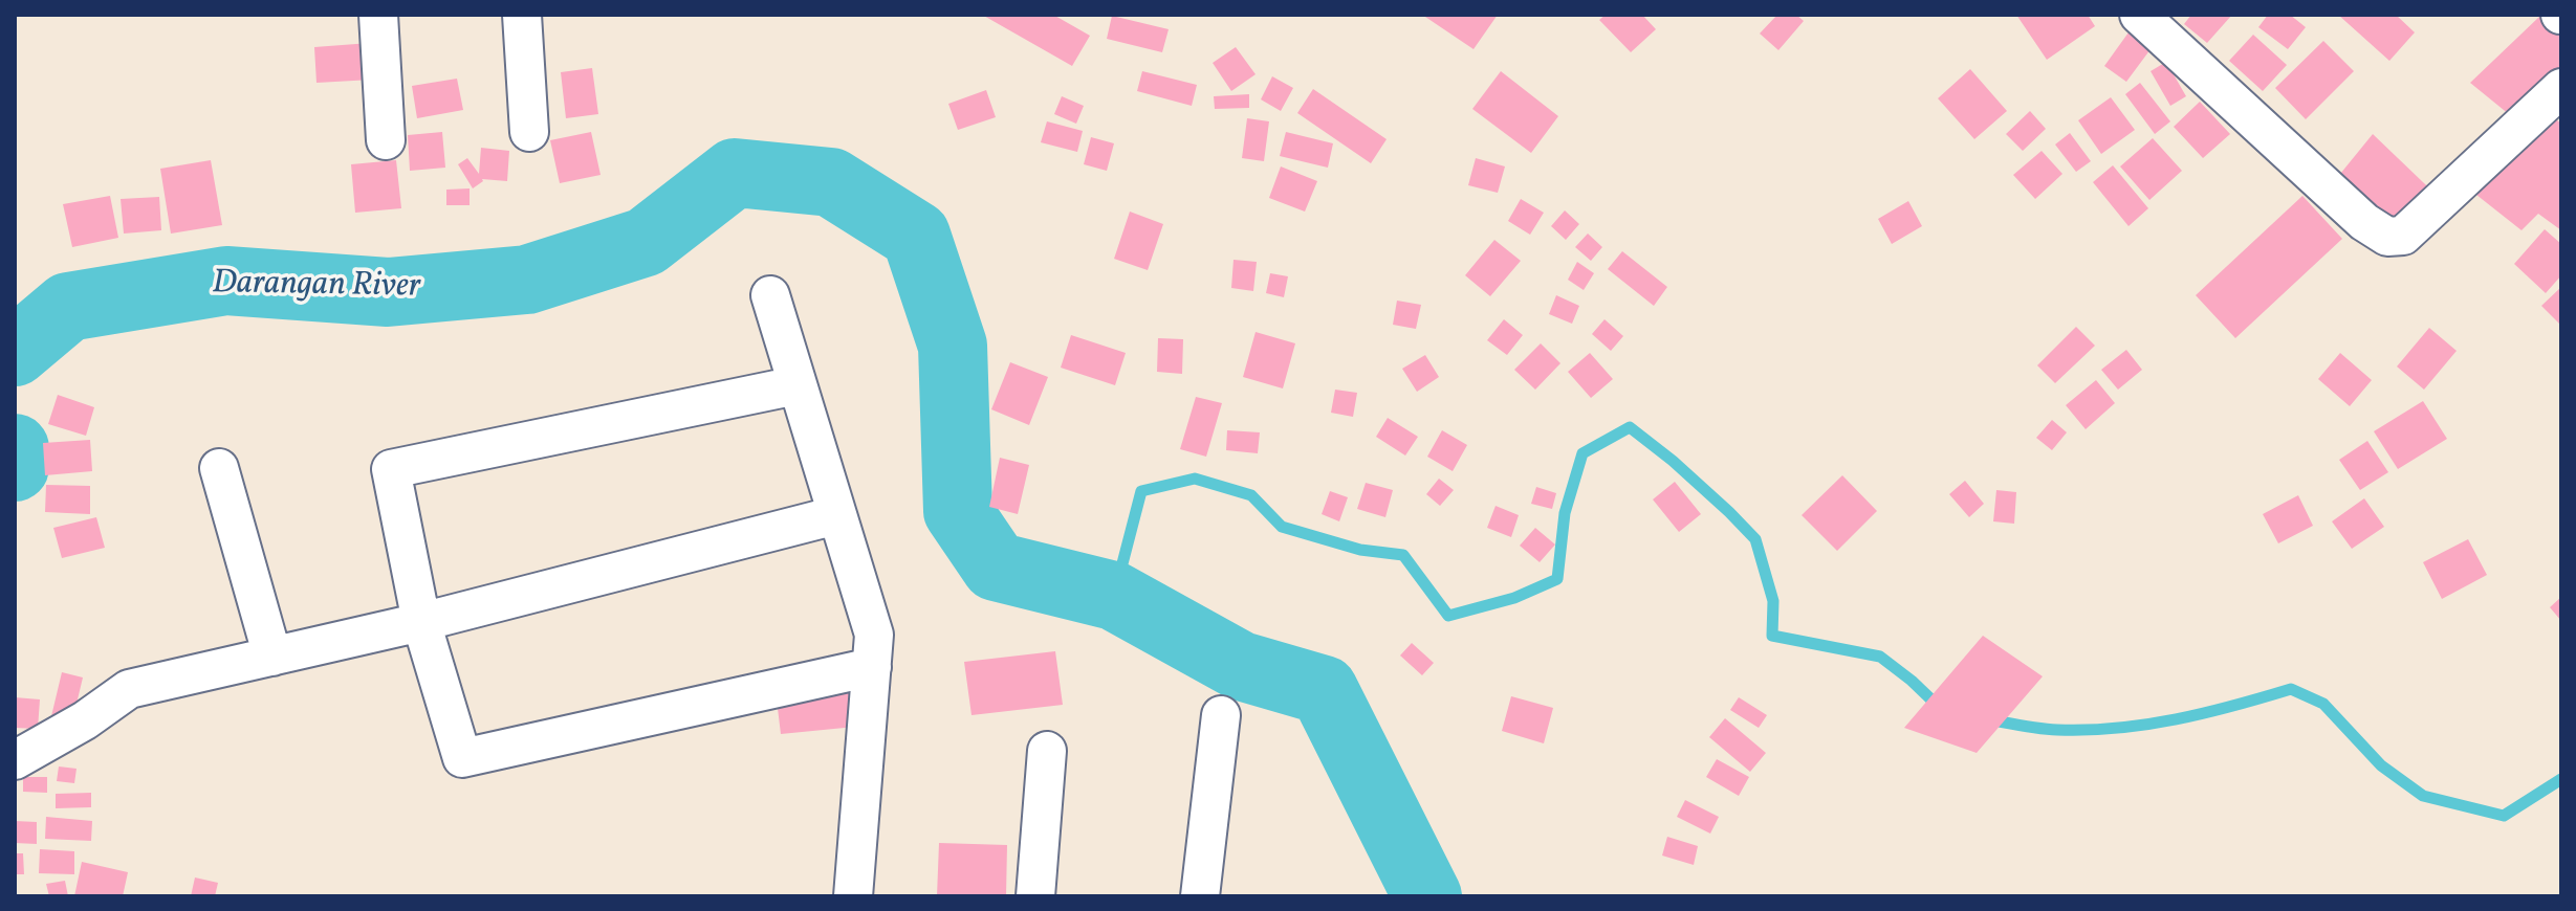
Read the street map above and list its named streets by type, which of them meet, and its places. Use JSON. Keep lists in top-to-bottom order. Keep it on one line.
{"water":["Darangan River"]}
